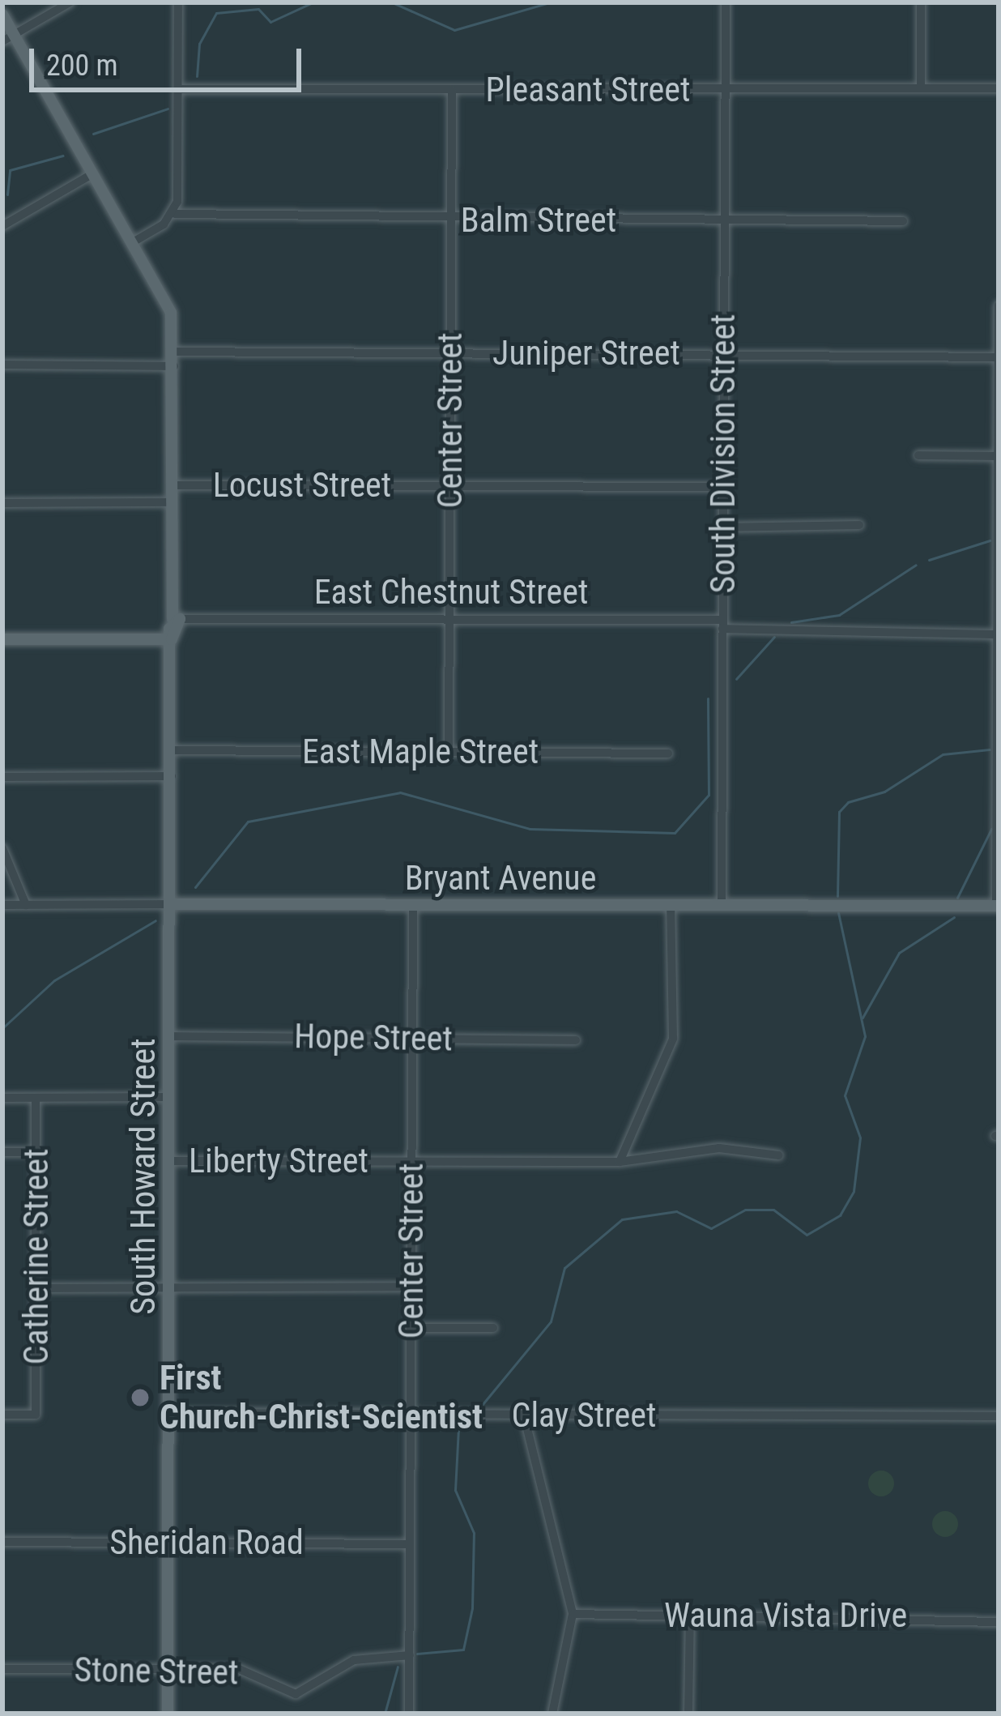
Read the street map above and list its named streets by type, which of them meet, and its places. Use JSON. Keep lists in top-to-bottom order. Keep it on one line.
{"streets":{"main road":["Bryant Avenue","South Howard Street"],"street":["Pleasant Street","Balm Street","Juniper Street","Center Street","South Division Street","Locust Street","East Chestnut Street","East Maple Street","Hope Street","Liberty Street","Catherine Street","Clay Street","Sheridan Road","Wauna Vista Drive","Stone Street"]},"crossings":[["Pleasant Street","Center Street"],["Pleasant Street","South Division Street"],["Balm Street","Center Street"],["Balm Street","South Division Street"],["Juniper Street","Center Street"],["Juniper Street","South Division Street"],["Center Street","Locust Street"],["Center Street","East Chestnut Street"],["Center Street","East Maple Street"],["Center Street","Bryant Avenue"],["Center Street","Hope Street"],["Center Street","Liberty Street"],["Center Street","Clay Street"],["Center Street","Sheridan Road"],["Center Street","Stone Street"],["South Division Street","Locust Street"],["South Division Street","East Chestnut Street"],["South Division Street","Bryant Avenue"],["East Maple Street","South Howard Street"],["Bryant Avenue","South Howard Street"],["Hope Street","South Howard Street"],["Liberty Street","South Howard Street"],["South Howard Street","Clay Street"],["South Howard Street","Sheridan Road"],["South Howard Street","Stone Street"]],"places":["First Church-Christ-Scientist"],"scale_bar":"200 m"}
